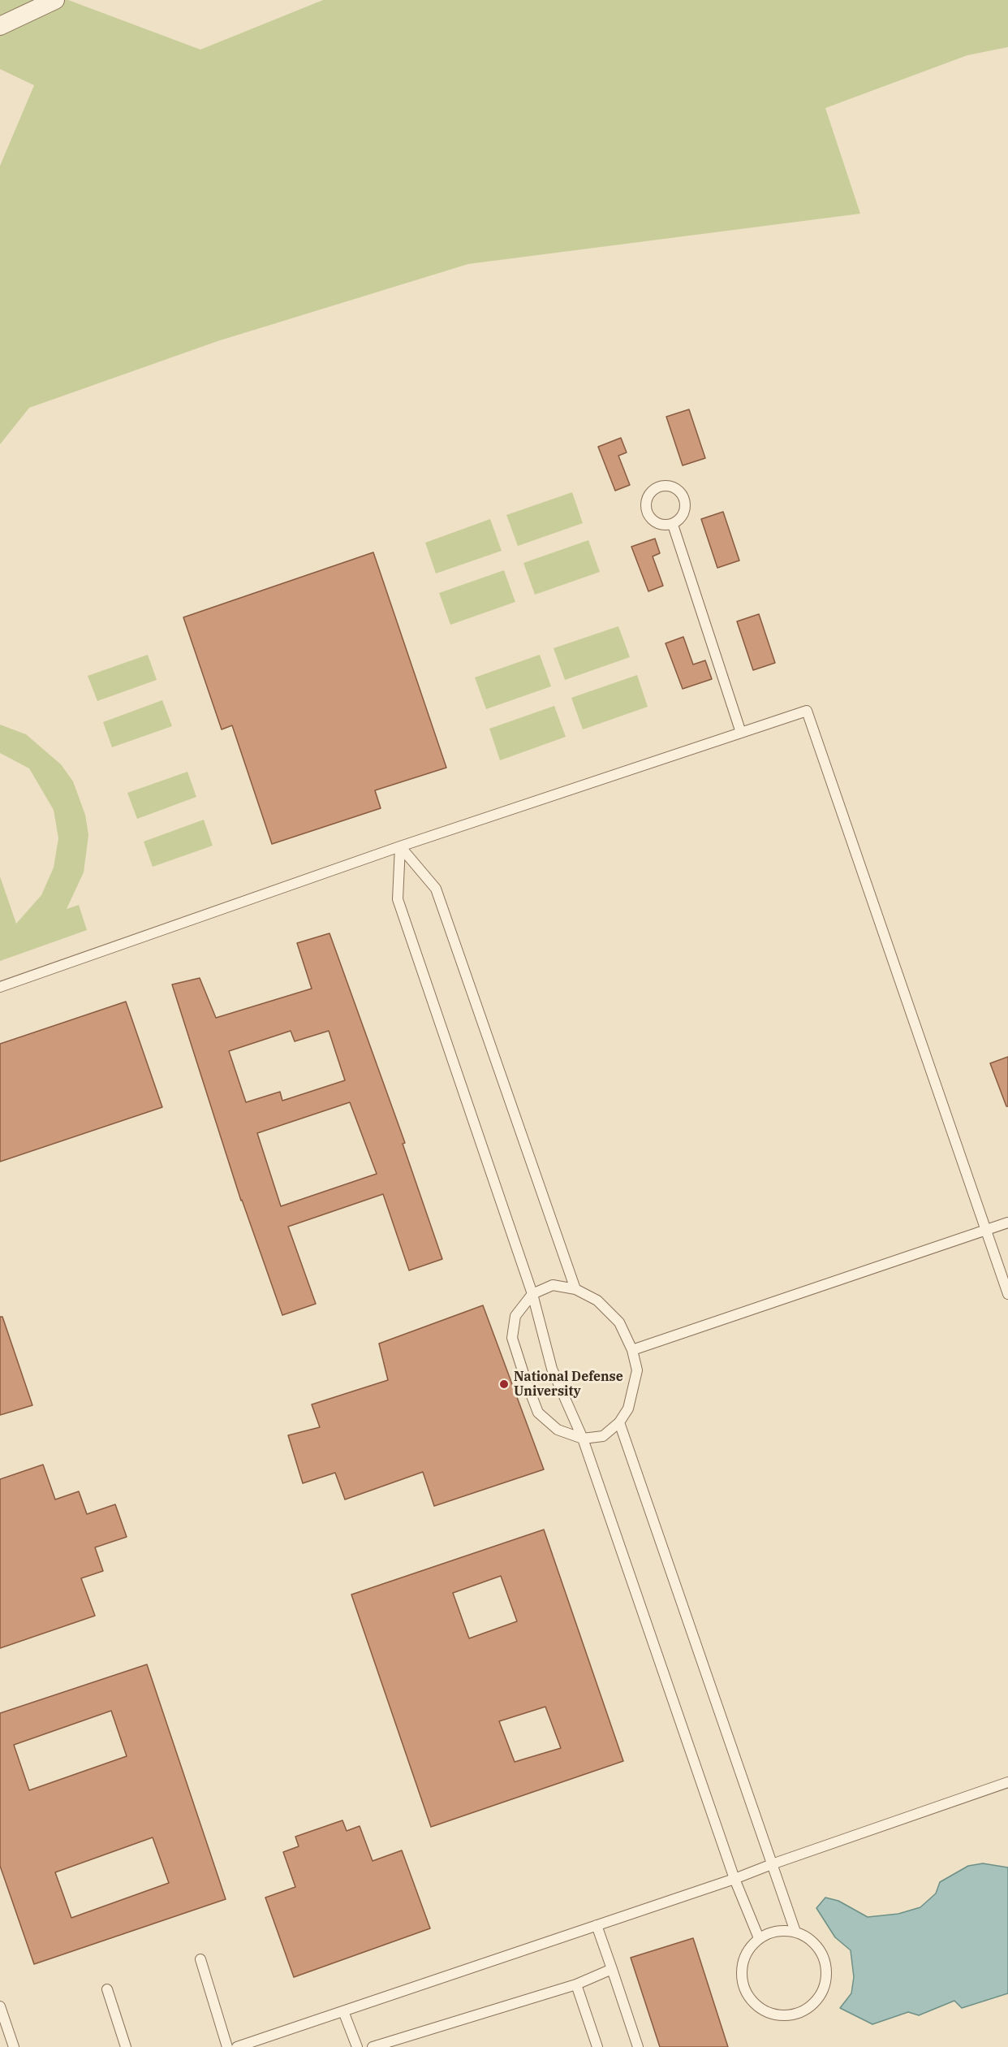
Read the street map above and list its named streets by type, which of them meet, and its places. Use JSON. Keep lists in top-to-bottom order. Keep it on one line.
{"places":["National Defense University"]}
